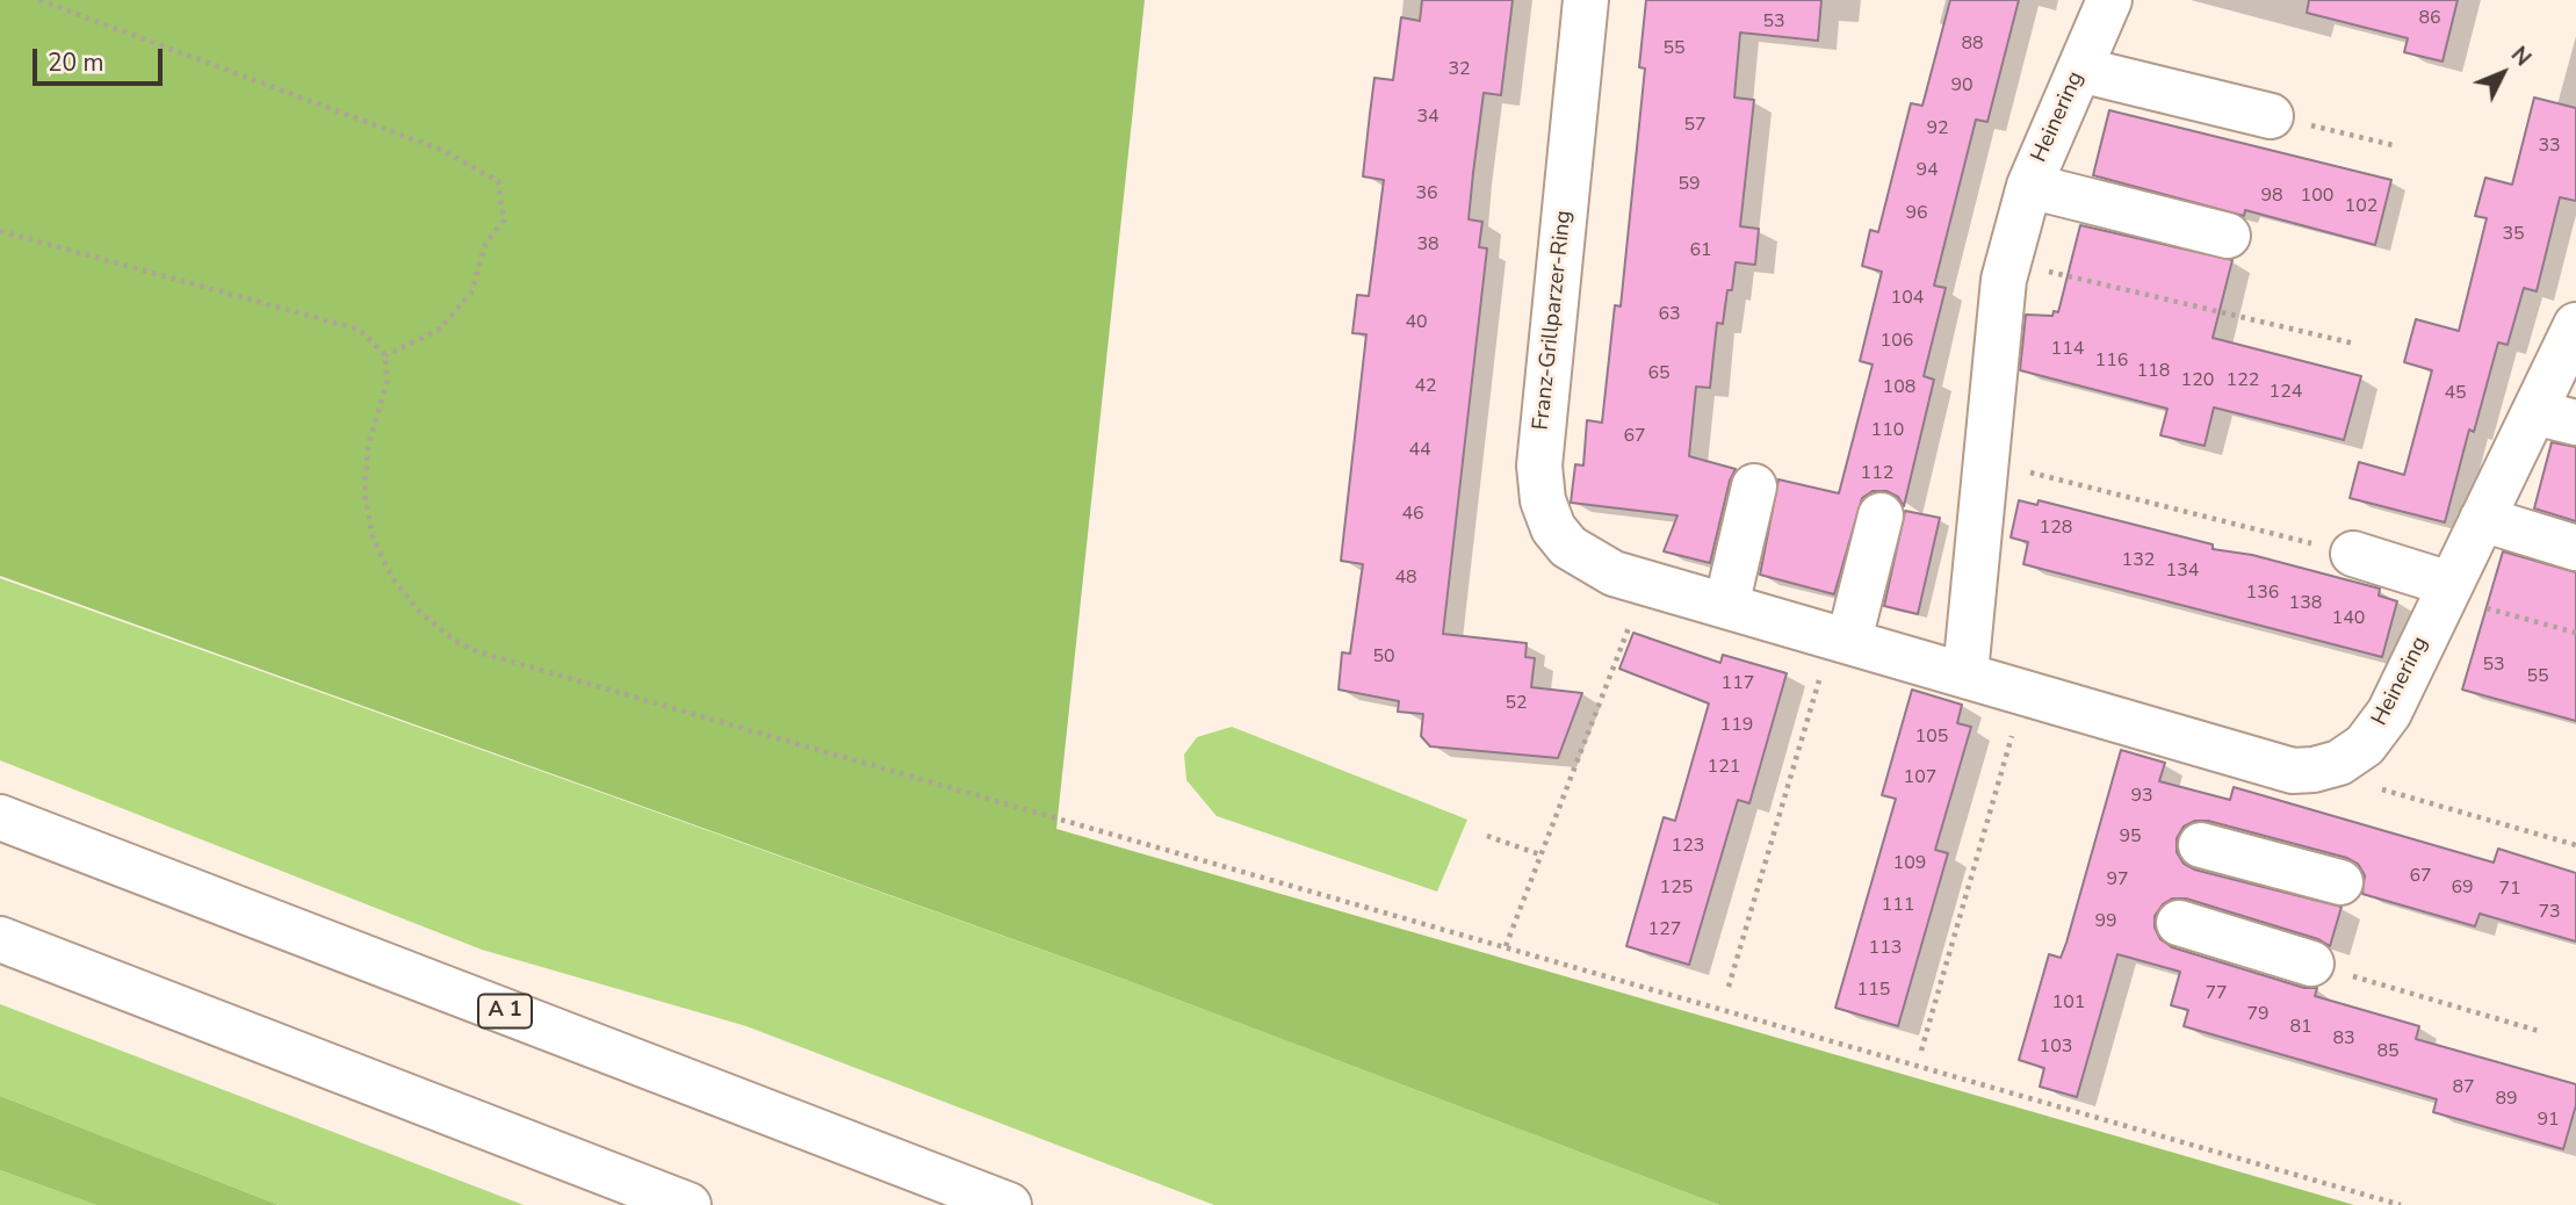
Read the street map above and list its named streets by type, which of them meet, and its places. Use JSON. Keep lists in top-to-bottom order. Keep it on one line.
{"streets":{"main road":["Heinering","Franz-Grillparzer-Ring","A 1"]},"crossings":[["Heinering","Franz-Grillparzer-Ring"]],"house_numbers":["86","53","88","55","32","90","34","57","92","33","94","59","36","98","100","102","96","35","38","61","104","63","40","106","114","116","118","65","120","122","42","108","124","45","110","67","44","112","46","128","132","134","48","136","138","140","50","53","55","117","52","119","105","121","107","93","95","123","109","67","97","125","69","71","111","73","99","127","113","115","77","101","79","81","83","103","85","87","89","91"],"scale_bar":"20 m","north":"top right"}
